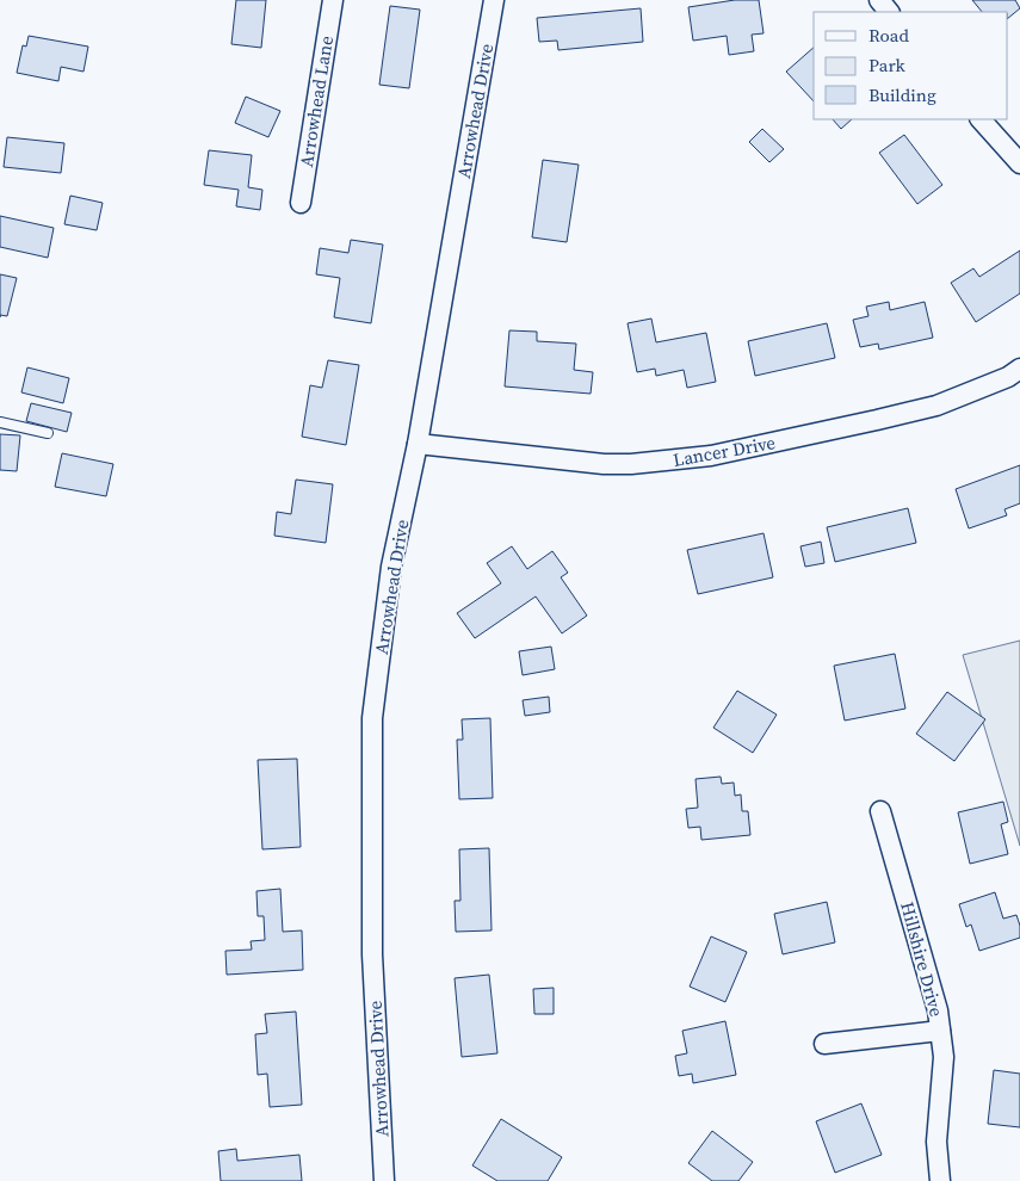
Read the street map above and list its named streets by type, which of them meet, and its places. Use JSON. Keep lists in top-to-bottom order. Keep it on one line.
{"streets":{"street":["Arrowhead Lane","Arrowhead Drive","Lancer Drive","Hillshire Drive"]},"crossings":[["Arrowhead Drive","Lancer Drive"]],"legend":["Road","Park","Building"]}
